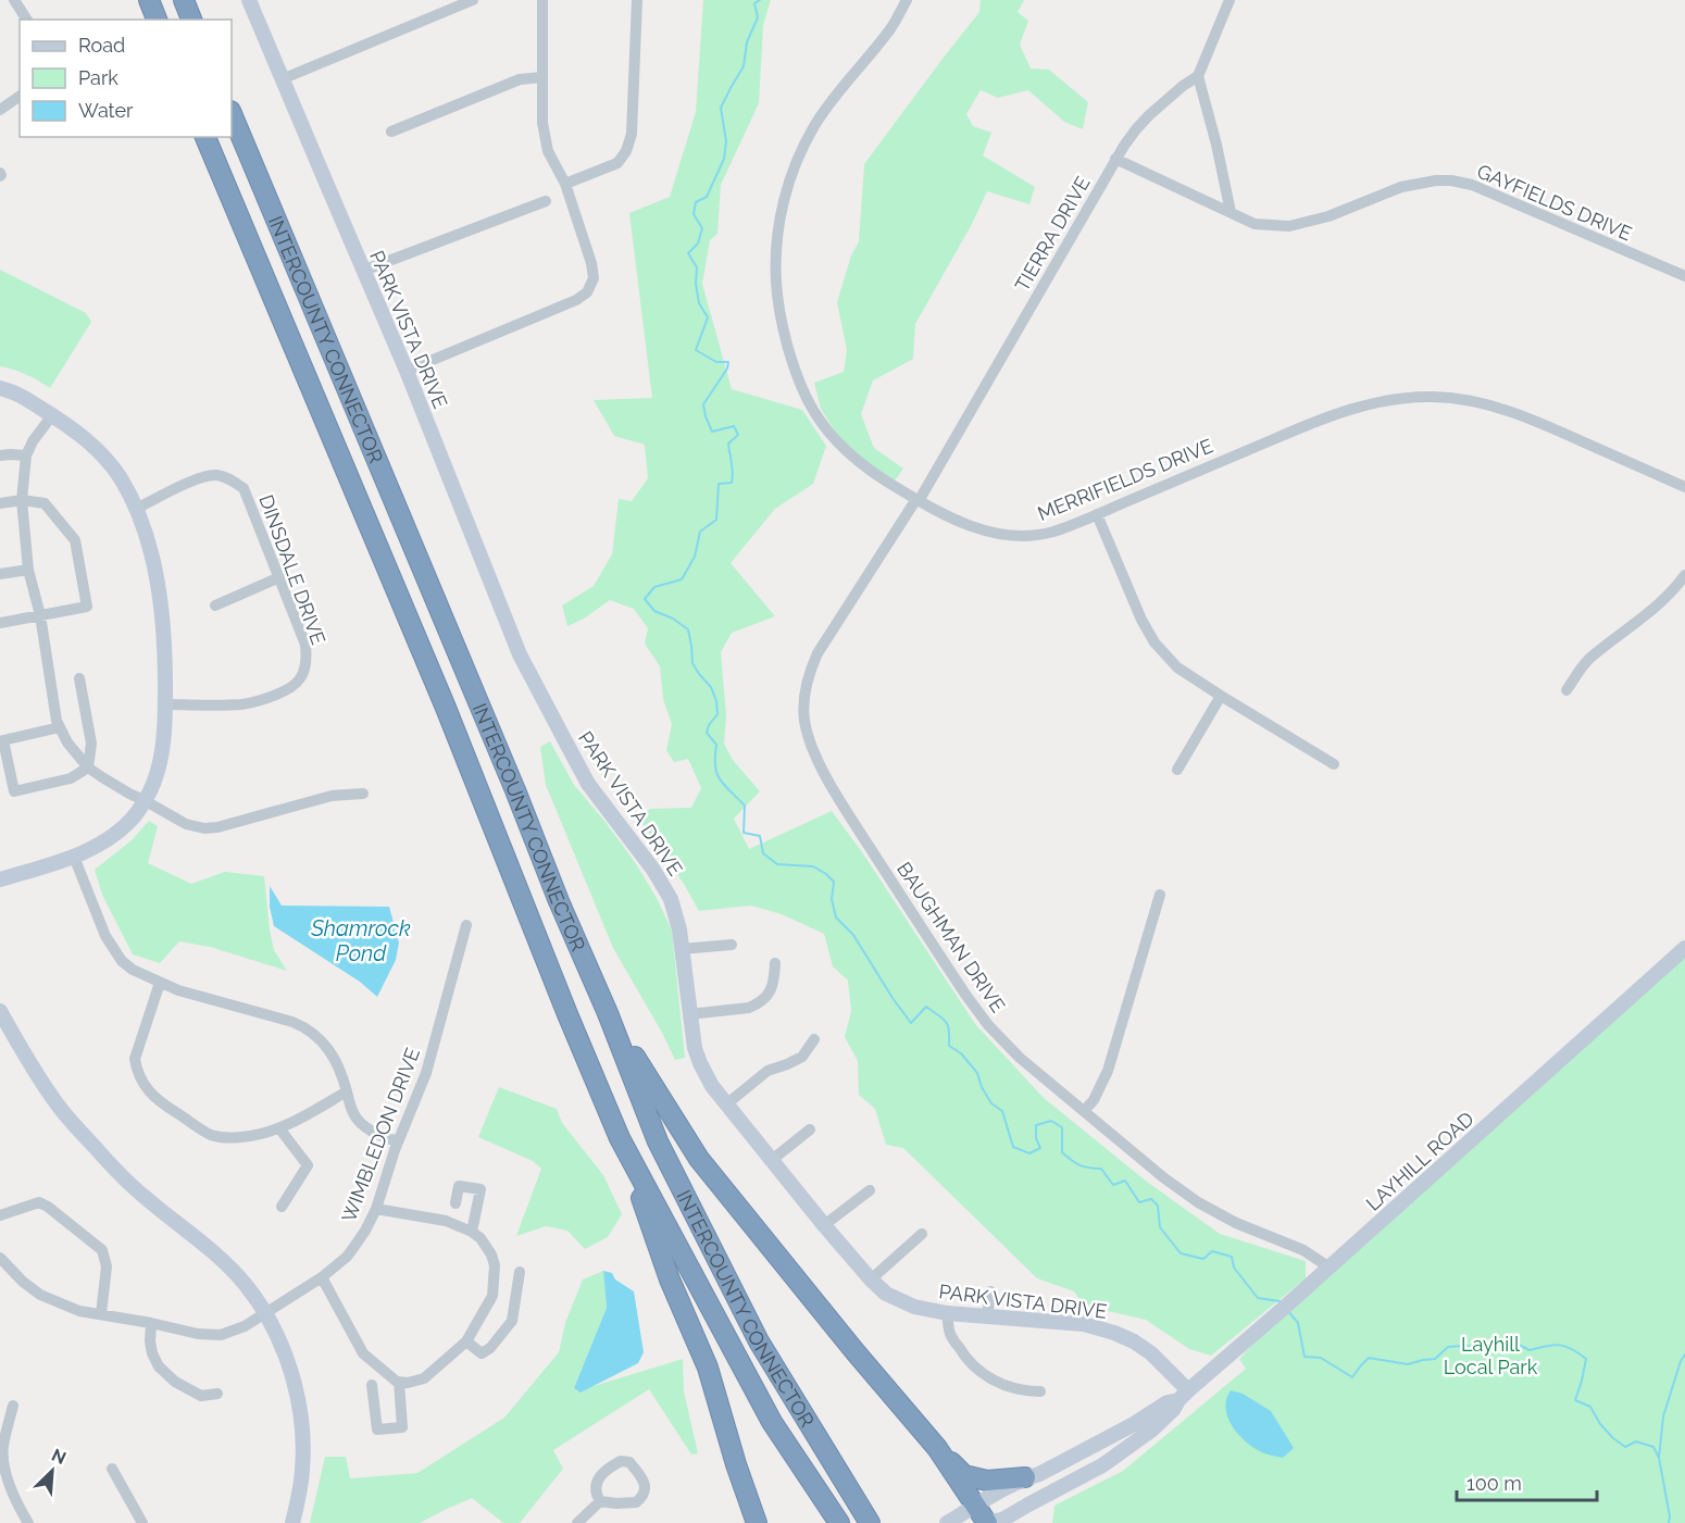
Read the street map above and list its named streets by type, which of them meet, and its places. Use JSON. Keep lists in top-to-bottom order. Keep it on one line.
{"streets":{"highway":["INTERCOUNTY CONNECTOR"],"street":["GAYFIELDS DRIVE","TIERRA DRIVE","PARK VISTA DRIVE","MERRIFIELDS DRIVE","DINSDALE DRIVE","BAUGHMAN DRIVE","WIMBLEDON DRIVE","LAYHILL ROAD"]},"crossings":[["GAYFIELDS DRIVE","TIERRA DRIVE"],["TIERRA DRIVE","MERRIFIELDS DRIVE"],["TIERRA DRIVE","BAUGHMAN DRIVE"],["PARK VISTA DRIVE","LAYHILL ROAD"],["MERRIFIELDS DRIVE","BAUGHMAN DRIVE"],["BAUGHMAN DRIVE","LAYHILL ROAD"]],"water":["Shamrock Pond"],"parks":["Layhill Local Park"],"legend":["Road","Park","Water"],"scale_bar":"100 m","north":"top right"}
